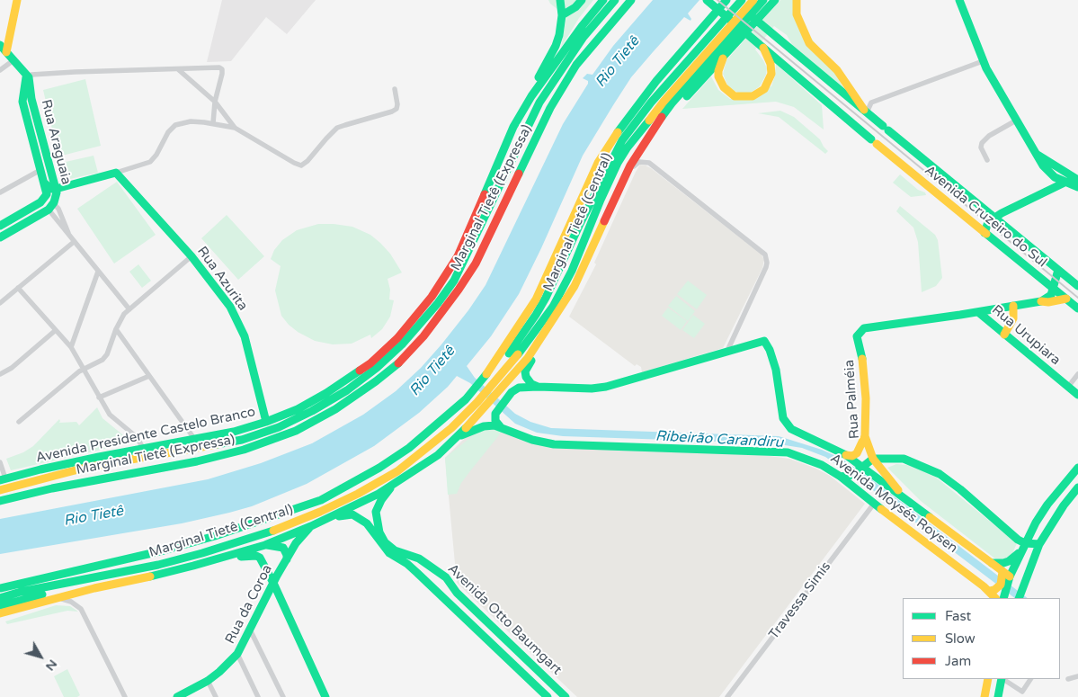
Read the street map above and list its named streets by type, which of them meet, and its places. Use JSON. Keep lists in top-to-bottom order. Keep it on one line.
{"streets":{"main road":["Rua Araguaia","Marginal Tietê (Expressa)","Avenida Cruzeiro do Sul","Marginal Tietê (Central)","Rua Azurita","Rua Urupiara","Rua Palméia","Avenida Presidente Castelo Branco","Avenida Moysés Roysen","Rua da Coroa","Avenida Otto Baumgart"],"street":["Travessa Simis"]},"crossings":[["Rua Azurita","Avenida Presidente Castelo Branco"],["Rua Urupiara","Rua Palméia"],["Rua Palméia","Avenida Moysés Roysen"],["Avenida Moysés Roysen","Travessa Simis"]],"water":["Rio Tietê","Ribeirão Carandiru"],"legend":["Fast","Slow","Jam"],"north":"bottom right"}
